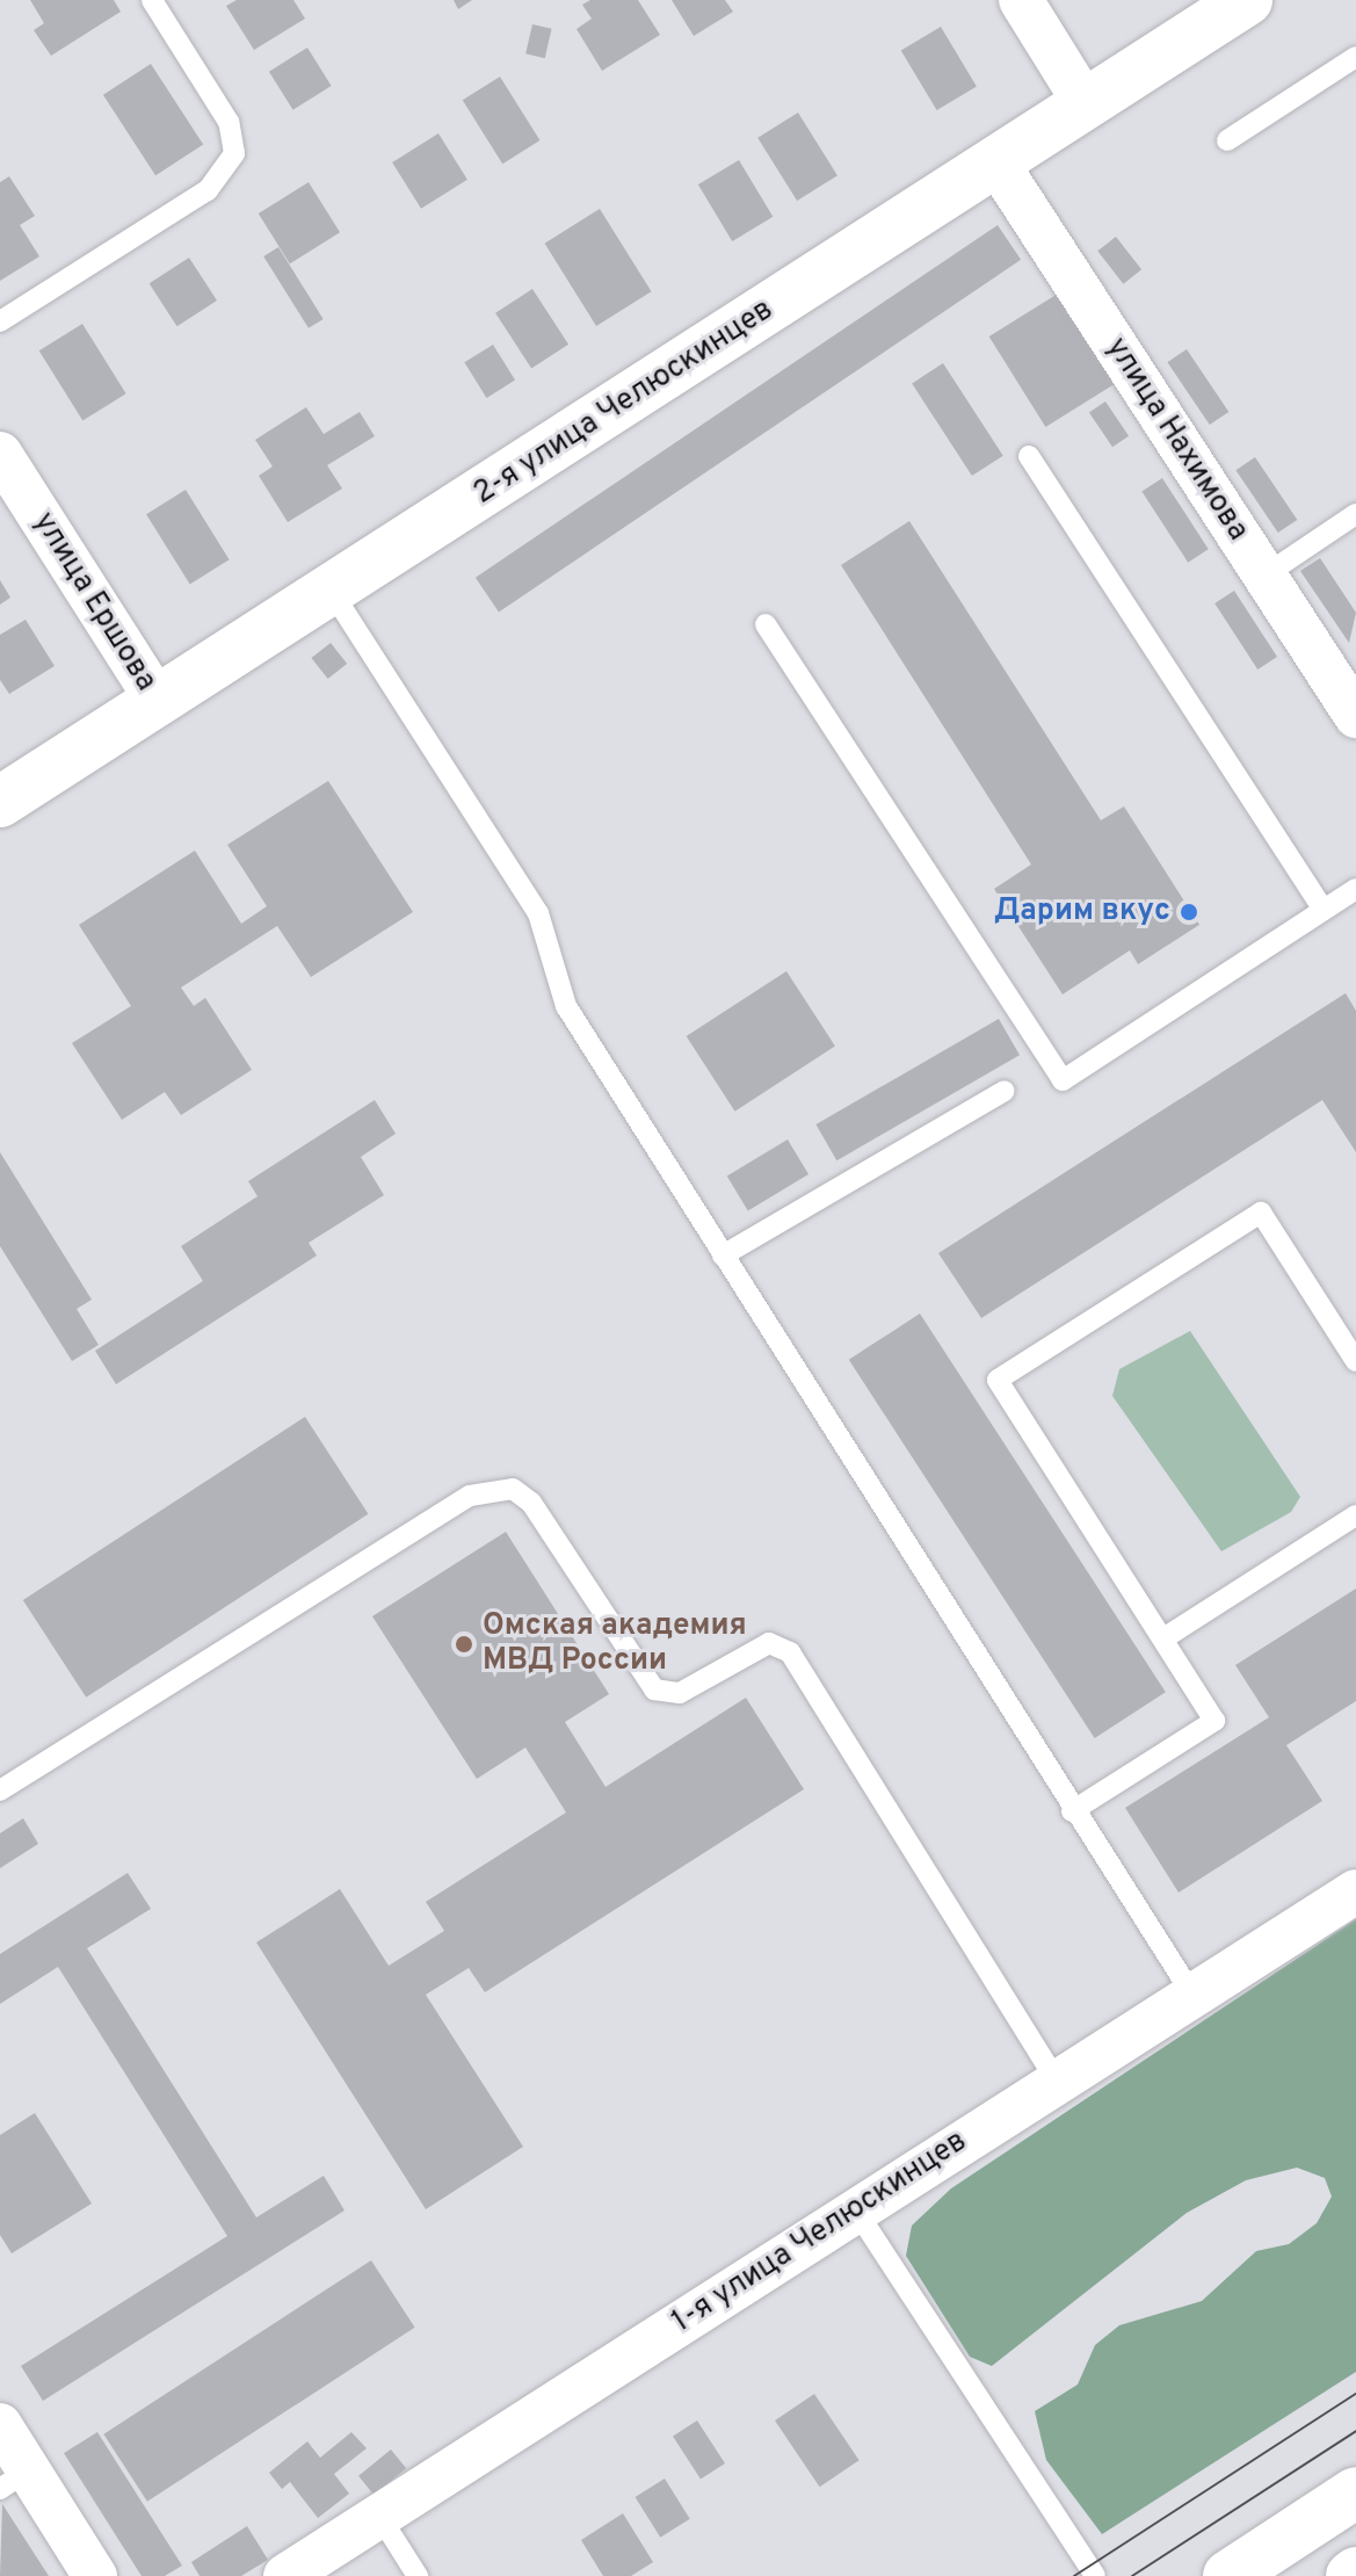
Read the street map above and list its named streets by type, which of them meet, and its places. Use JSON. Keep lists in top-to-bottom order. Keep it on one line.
{"streets":{"street":["2-я улица Челюскинцев","улица Нахимова","улица Ершова","1-я улица Челюскинцев"]},"crossings":[["2-я улица Челюскинцев","улица Нахимова"],["2-я улица Челюскинцев","улица Ершова"]],"places":["Дарим вкус","Омская академия МВД России"]}
